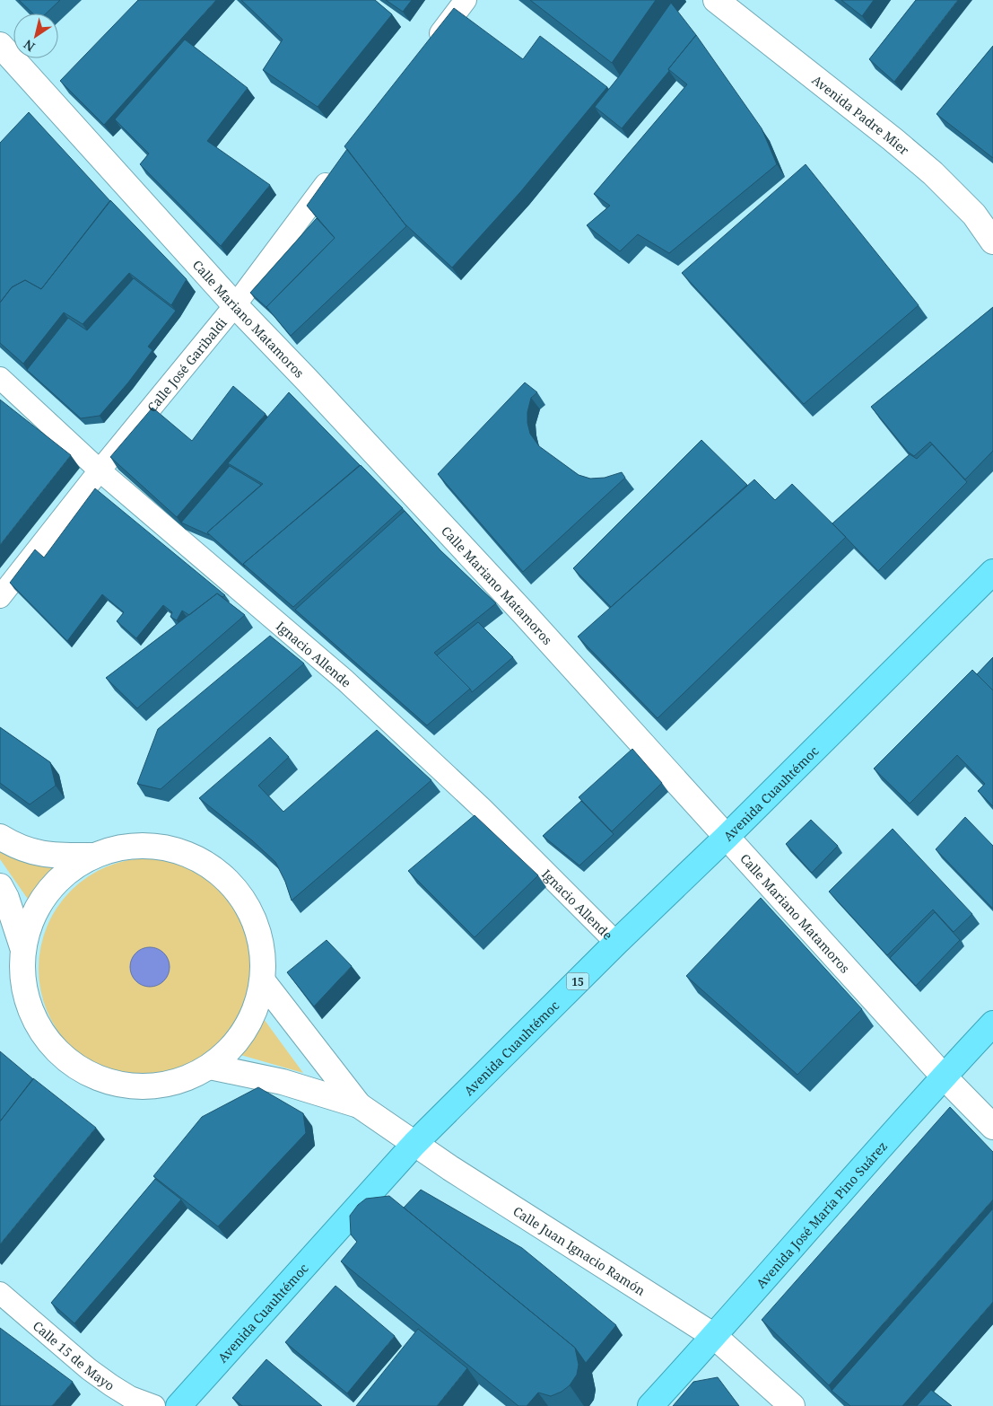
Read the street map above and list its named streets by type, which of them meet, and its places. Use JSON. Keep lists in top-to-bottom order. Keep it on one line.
{"streets":{"highway":["Avenida Cuauhtémoc","15","Avenida José María Pino Suárez"],"street":["Avenida Padre Mier","Calle Mariano Matamoros","Calle José Garibaldi","Ignacio Allende","Calle Juan Ignacio Ramón","Calle 15 de Mayo"]},"crossings":[["Calle Mariano Matamoros","Calle José Garibaldi"],["Calle Mariano Matamoros","Avenida Cuauhtémoc"],["Calle Mariano Matamoros","Avenida José María Pino Suárez"],["Calle José Garibaldi","Ignacio Allende"],["Ignacio Allende","Avenida Cuauhtémoc"],["Avenida Cuauhtémoc","Calle Juan Ignacio Ramón"],["Avenida José María Pino Suárez","Calle Juan Ignacio Ramón"]],"north":"bottom left"}
